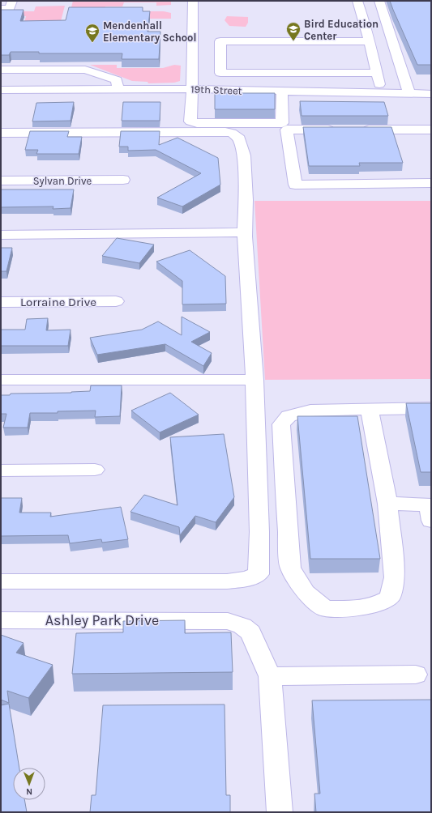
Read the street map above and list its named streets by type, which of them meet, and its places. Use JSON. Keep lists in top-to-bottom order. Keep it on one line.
{"streets":{"street":["19th Street","Sylvan Drive","Lorraine Drive","Ashley Park Drive"]},"places":{"school or university":["Bird Education Center","Mendenhall Elementary School"]},"north":"bottom"}
